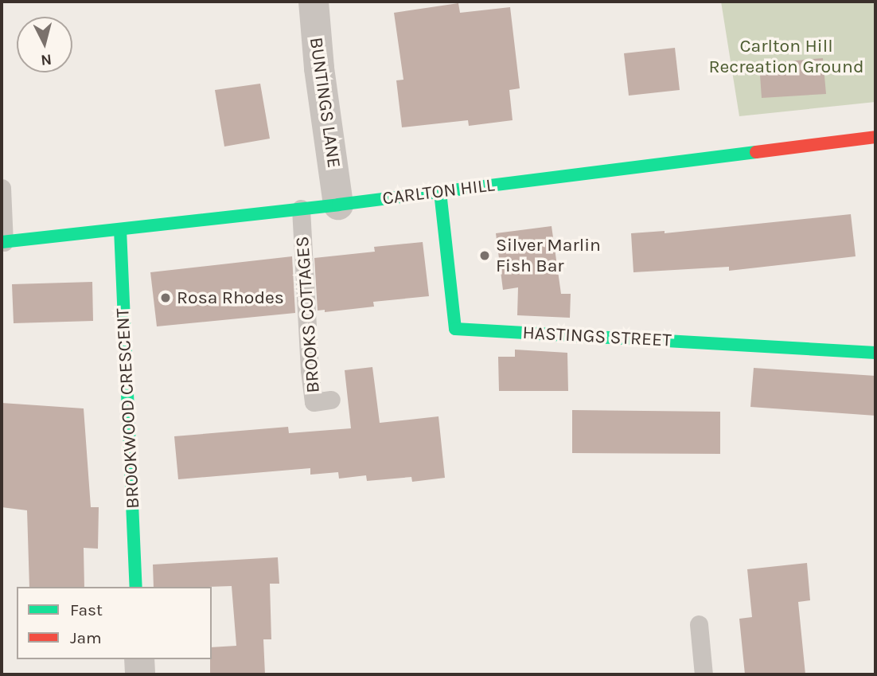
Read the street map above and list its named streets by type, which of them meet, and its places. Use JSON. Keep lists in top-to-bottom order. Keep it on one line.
{"streets":{"street":["BUNTINGS LANE","CARLTON HILL","HASTINGS STREET","BROOKWOOD CRESCENT"],"lane":["BROOKS COTTAGES"]},"crossings":[["BUNTINGS LANE","CARLTON HILL"],["CARLTON HILL","BROOKS COTTAGES"],["CARLTON HILL","HASTINGS STREET"],["CARLTON HILL","BROOKWOOD CRESCENT"]],"parks":["Carlton Hill Recreation Ground"],"places":["Silver Marlin Fish Bar","Rosa Rhodes"],"legend":["Fast","Jam"],"north":"bottom"}
